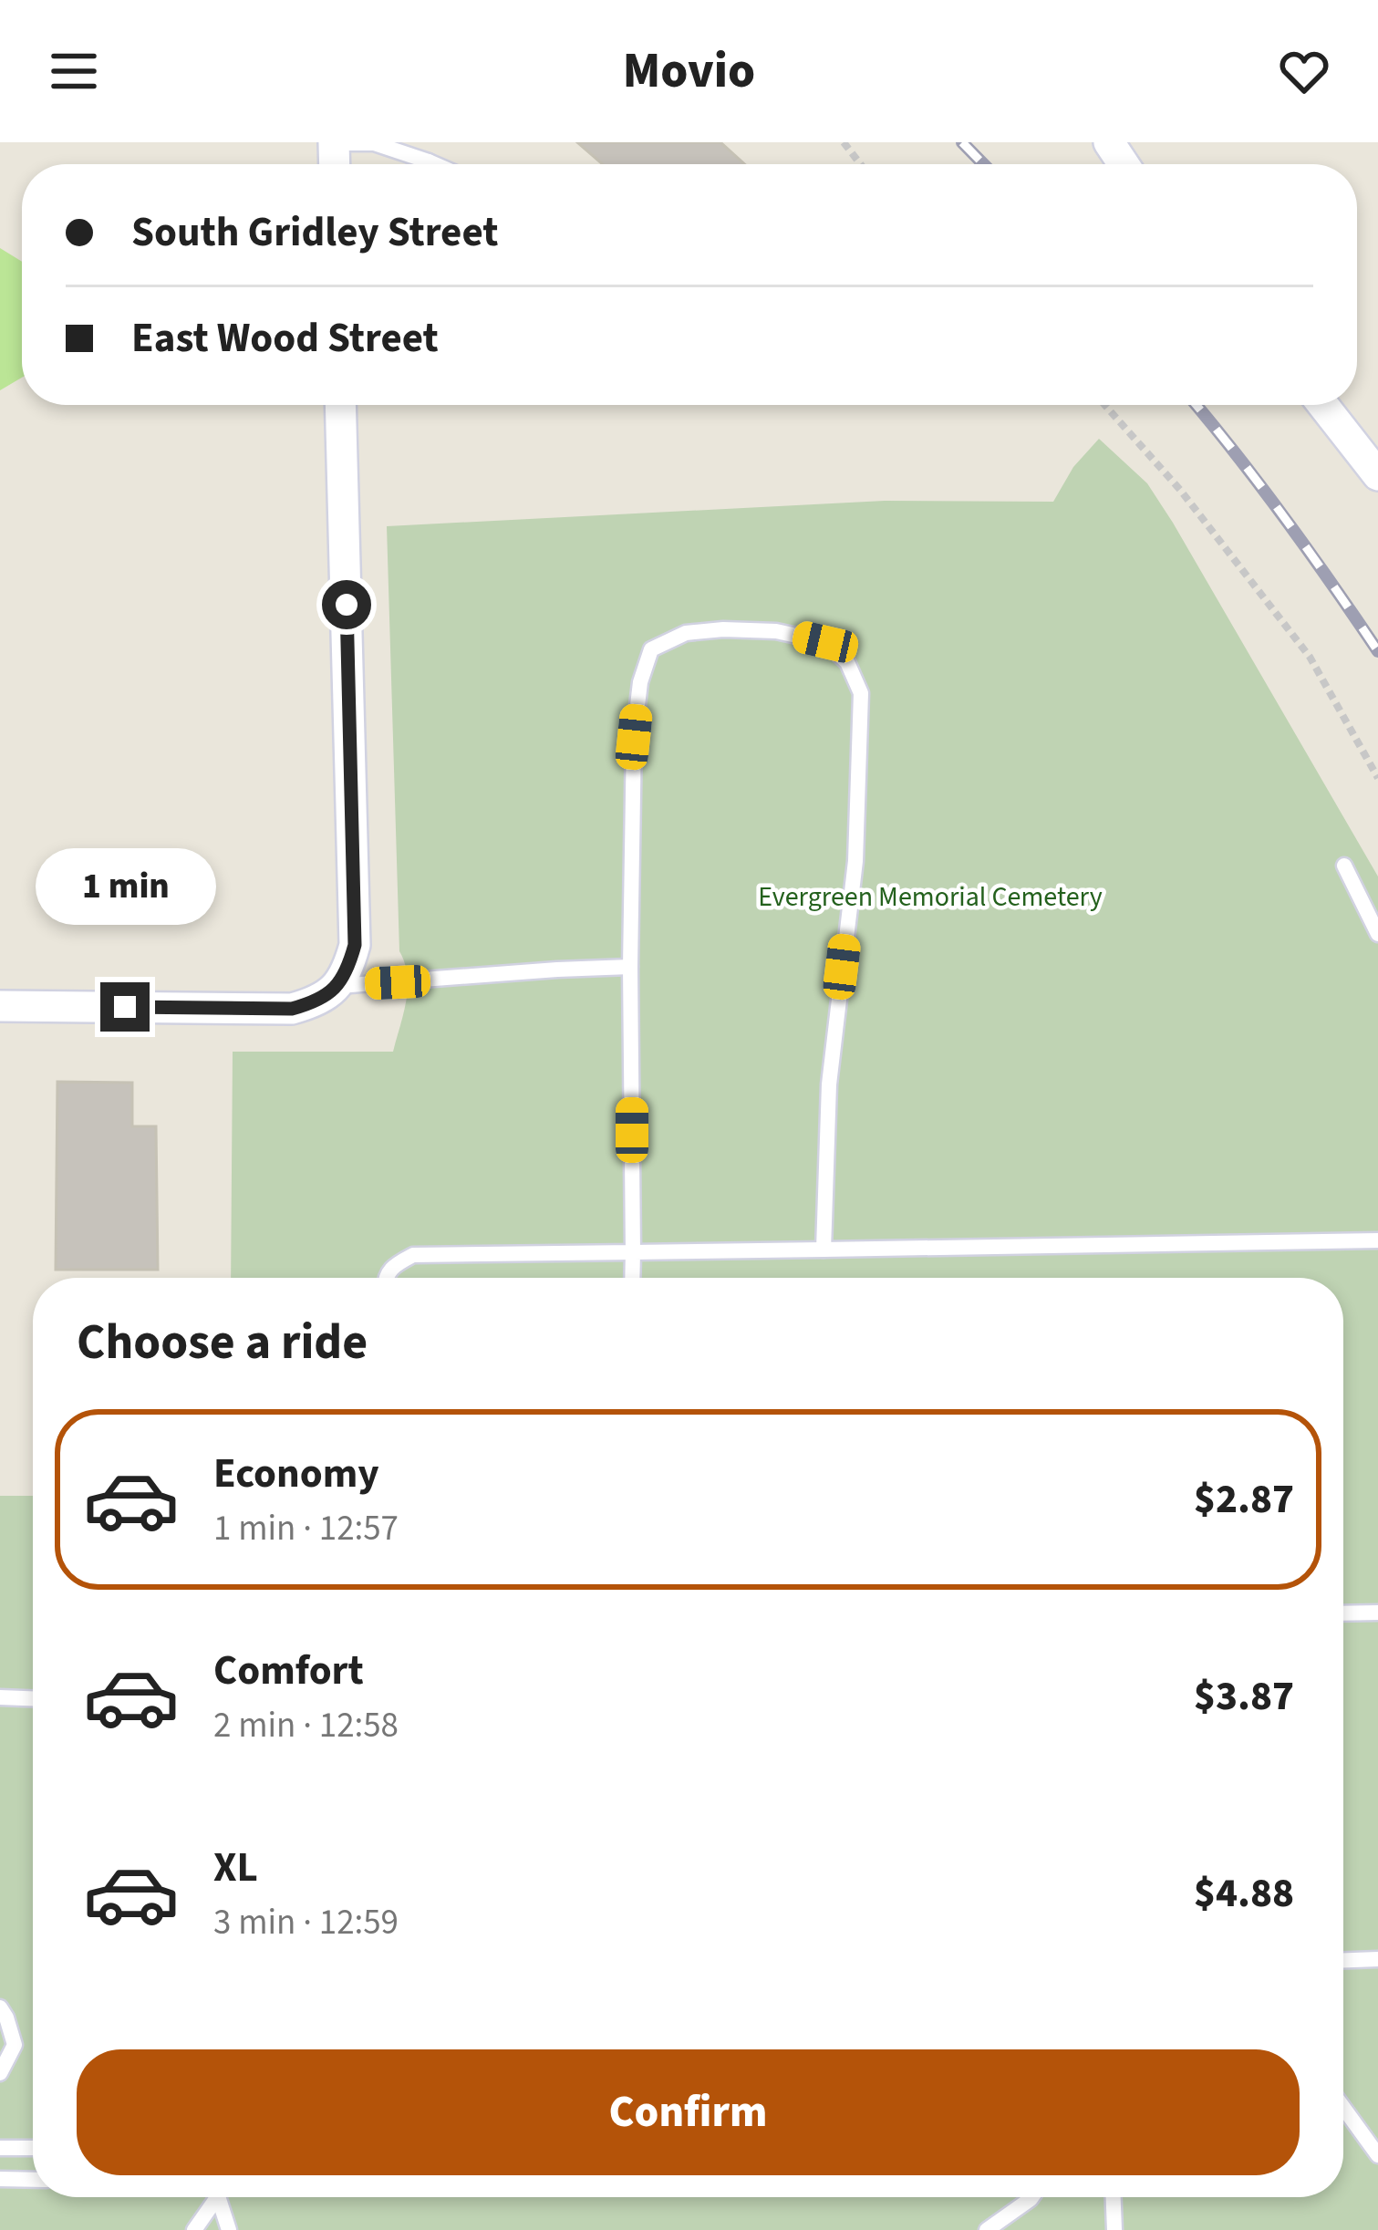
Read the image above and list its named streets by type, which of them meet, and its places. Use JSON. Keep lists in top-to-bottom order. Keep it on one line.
{"parks":["Evergreen Memorial Cemetery"],"page":{"header":"Movio","banner":["South Gridley Street","East Wood Street"],"bubble":"1 min","heading":"Choose a ride","list":[{"name":"Economy","note":"1 min · 12:57","value":"$2.87"},{"name":"Comfort","note":"2 min · 12:58","value":"$3.87"},{"name":"XL","note":"3 min · 12:59","value":"$4.88"}],"buttons":"Confirm"}}
